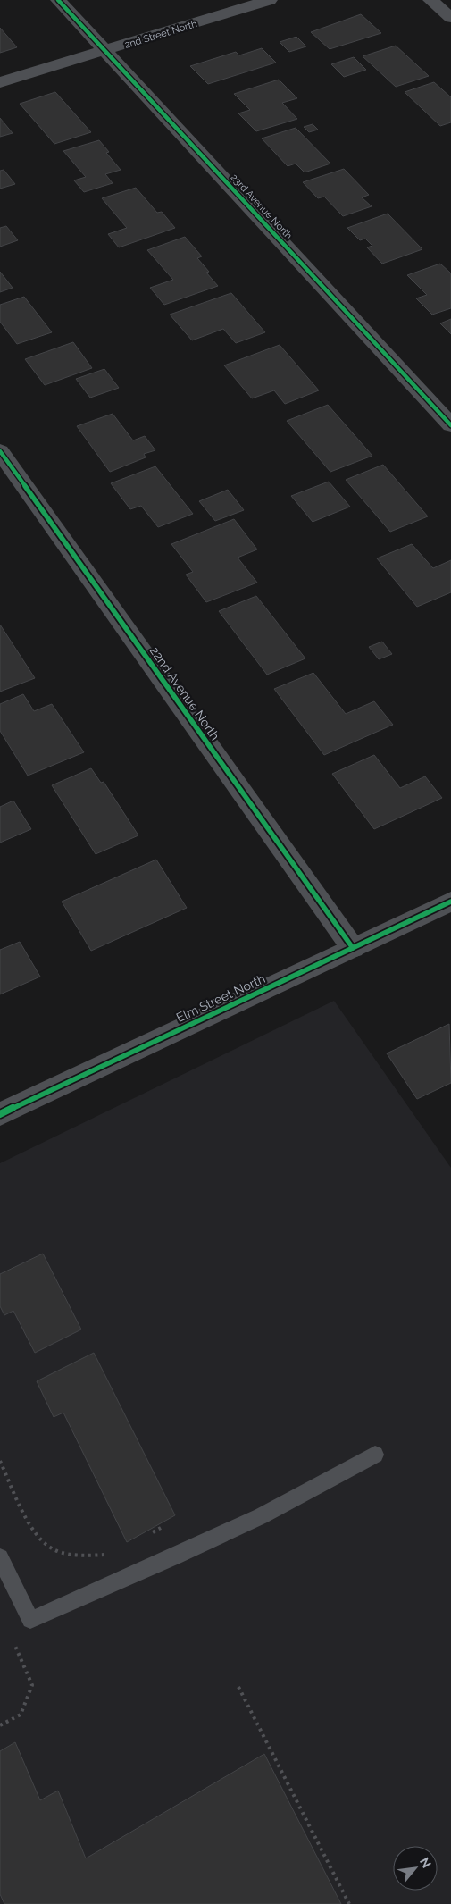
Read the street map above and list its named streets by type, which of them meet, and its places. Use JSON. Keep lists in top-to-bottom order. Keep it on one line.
{"streets":{"street":["2nd Street North","23rd Avenue North","22nd Avenue North","Elm Street North"]},"crossings":[["2nd Street North","23rd Avenue North"],["22nd Avenue North","Elm Street North"]],"north":"top right"}
